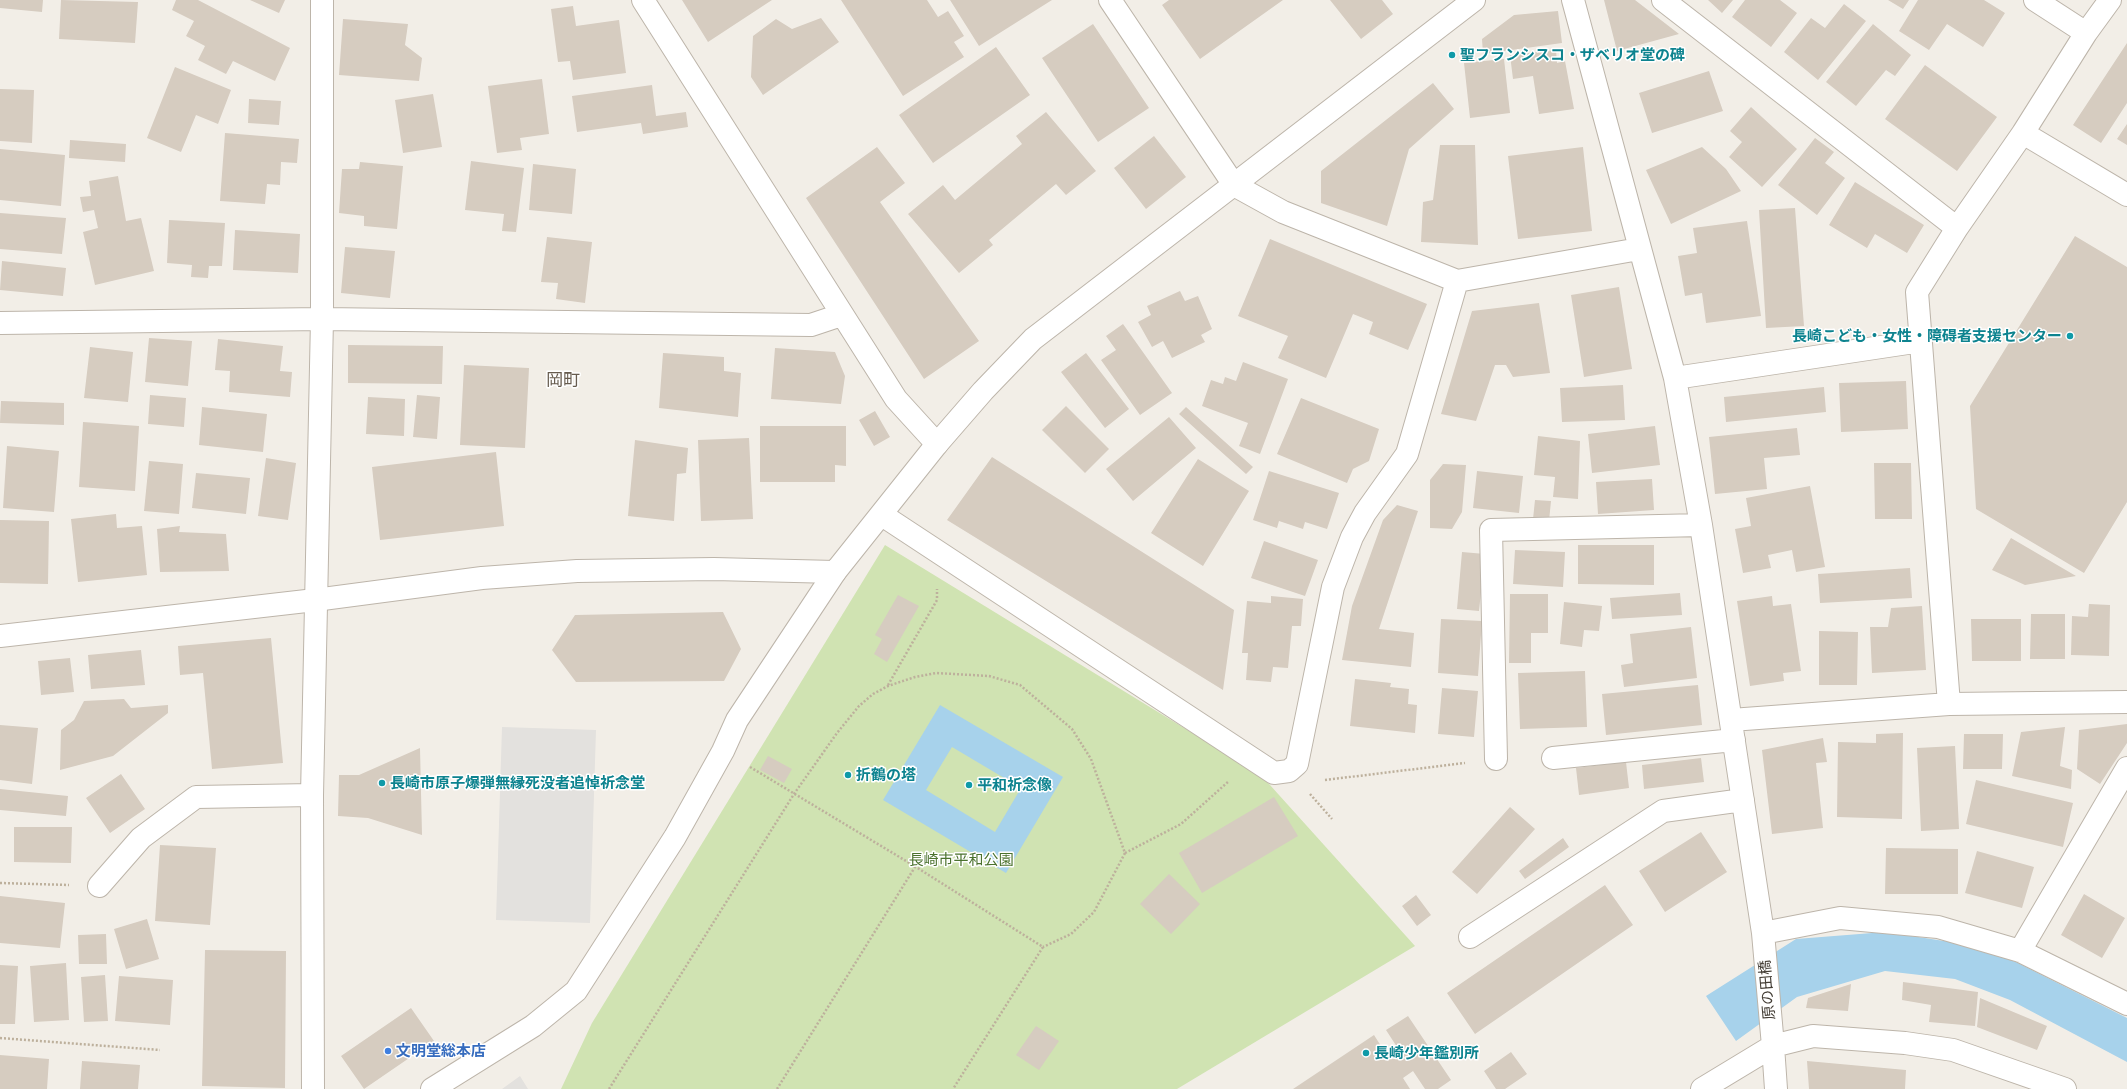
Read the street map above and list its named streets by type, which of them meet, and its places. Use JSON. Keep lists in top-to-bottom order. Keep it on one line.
{"streets":{"street":["原の田橋"]},"districts":["岡町"],"parks":["長崎市平和公園"],"places":["聖フランシスコ・ザベリオ堂の碑","長崎こども・女性・障碍者支援センター","折鶴の塔","長崎市原子爆弾無縁死没者追悼祈念堂","平和祈念像","文明堂総本店","長崎少年鑑別所"]}
